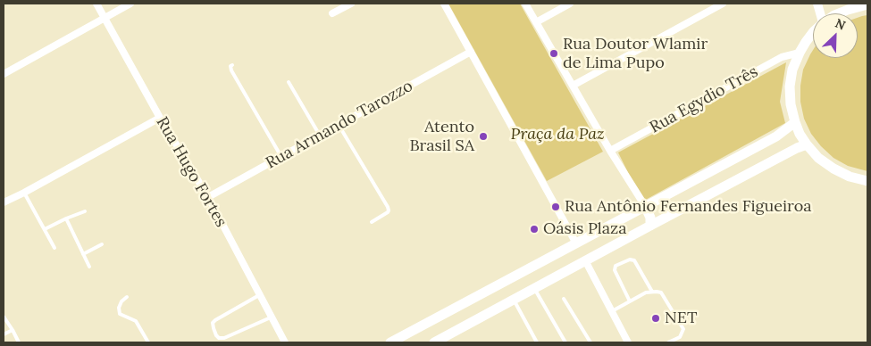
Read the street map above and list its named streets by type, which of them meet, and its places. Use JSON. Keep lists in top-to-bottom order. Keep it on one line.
{"streets":{"street":["Rua Egydio Três","Rua Armando Tarozzo","Rua Hugo Fortes"]},"crossings":[["Rua Armando Tarozzo","Rua Hugo Fortes"]],"parks":["Praça da Paz"],"places":["Rua Doutor Wlamir de Lima Pupo","Atento Brasil SA","Rua Antônio Fernandes Figueiroa","Oásis Plaza","NET"],"north":"top right"}
